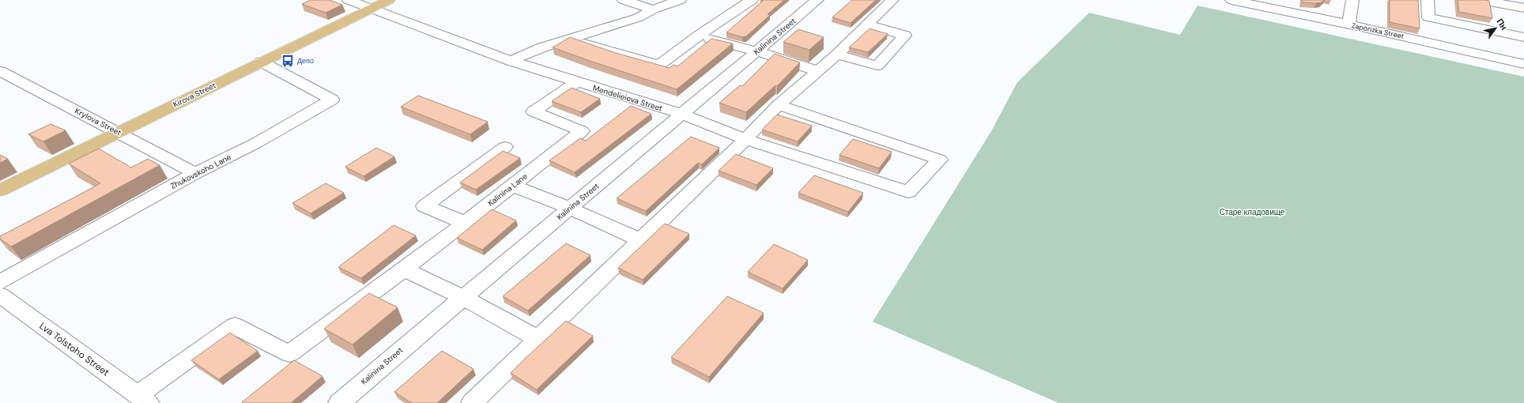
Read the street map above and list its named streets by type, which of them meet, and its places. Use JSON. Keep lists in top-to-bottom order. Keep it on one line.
{"streets":{"main road":["Kirova Street"],"street":["Zaporizka Street","Kalinina Street","Mendelieieva Street","Krylova Street","Zhukovskoho Lane","Kalinina Lane","Lva Tolstoho Street"]},"crossings":[["Kalinina Street","Mendelieieva Street"],["Kirova Street","Mendelieieva Street"],["Kirova Street","Krylova Street"],["Kirova Street","Zhukovskoho Lane"],["Mendelieieva Street","Kalinina Lane"],["Krylova Street","Zhukovskoho Lane"],["Kalinina Lane","Lva Tolstoho Street"]],"parks":["Старе кладовище"],"places":{"bus stop":["Депо"]},"north":"top right"}
